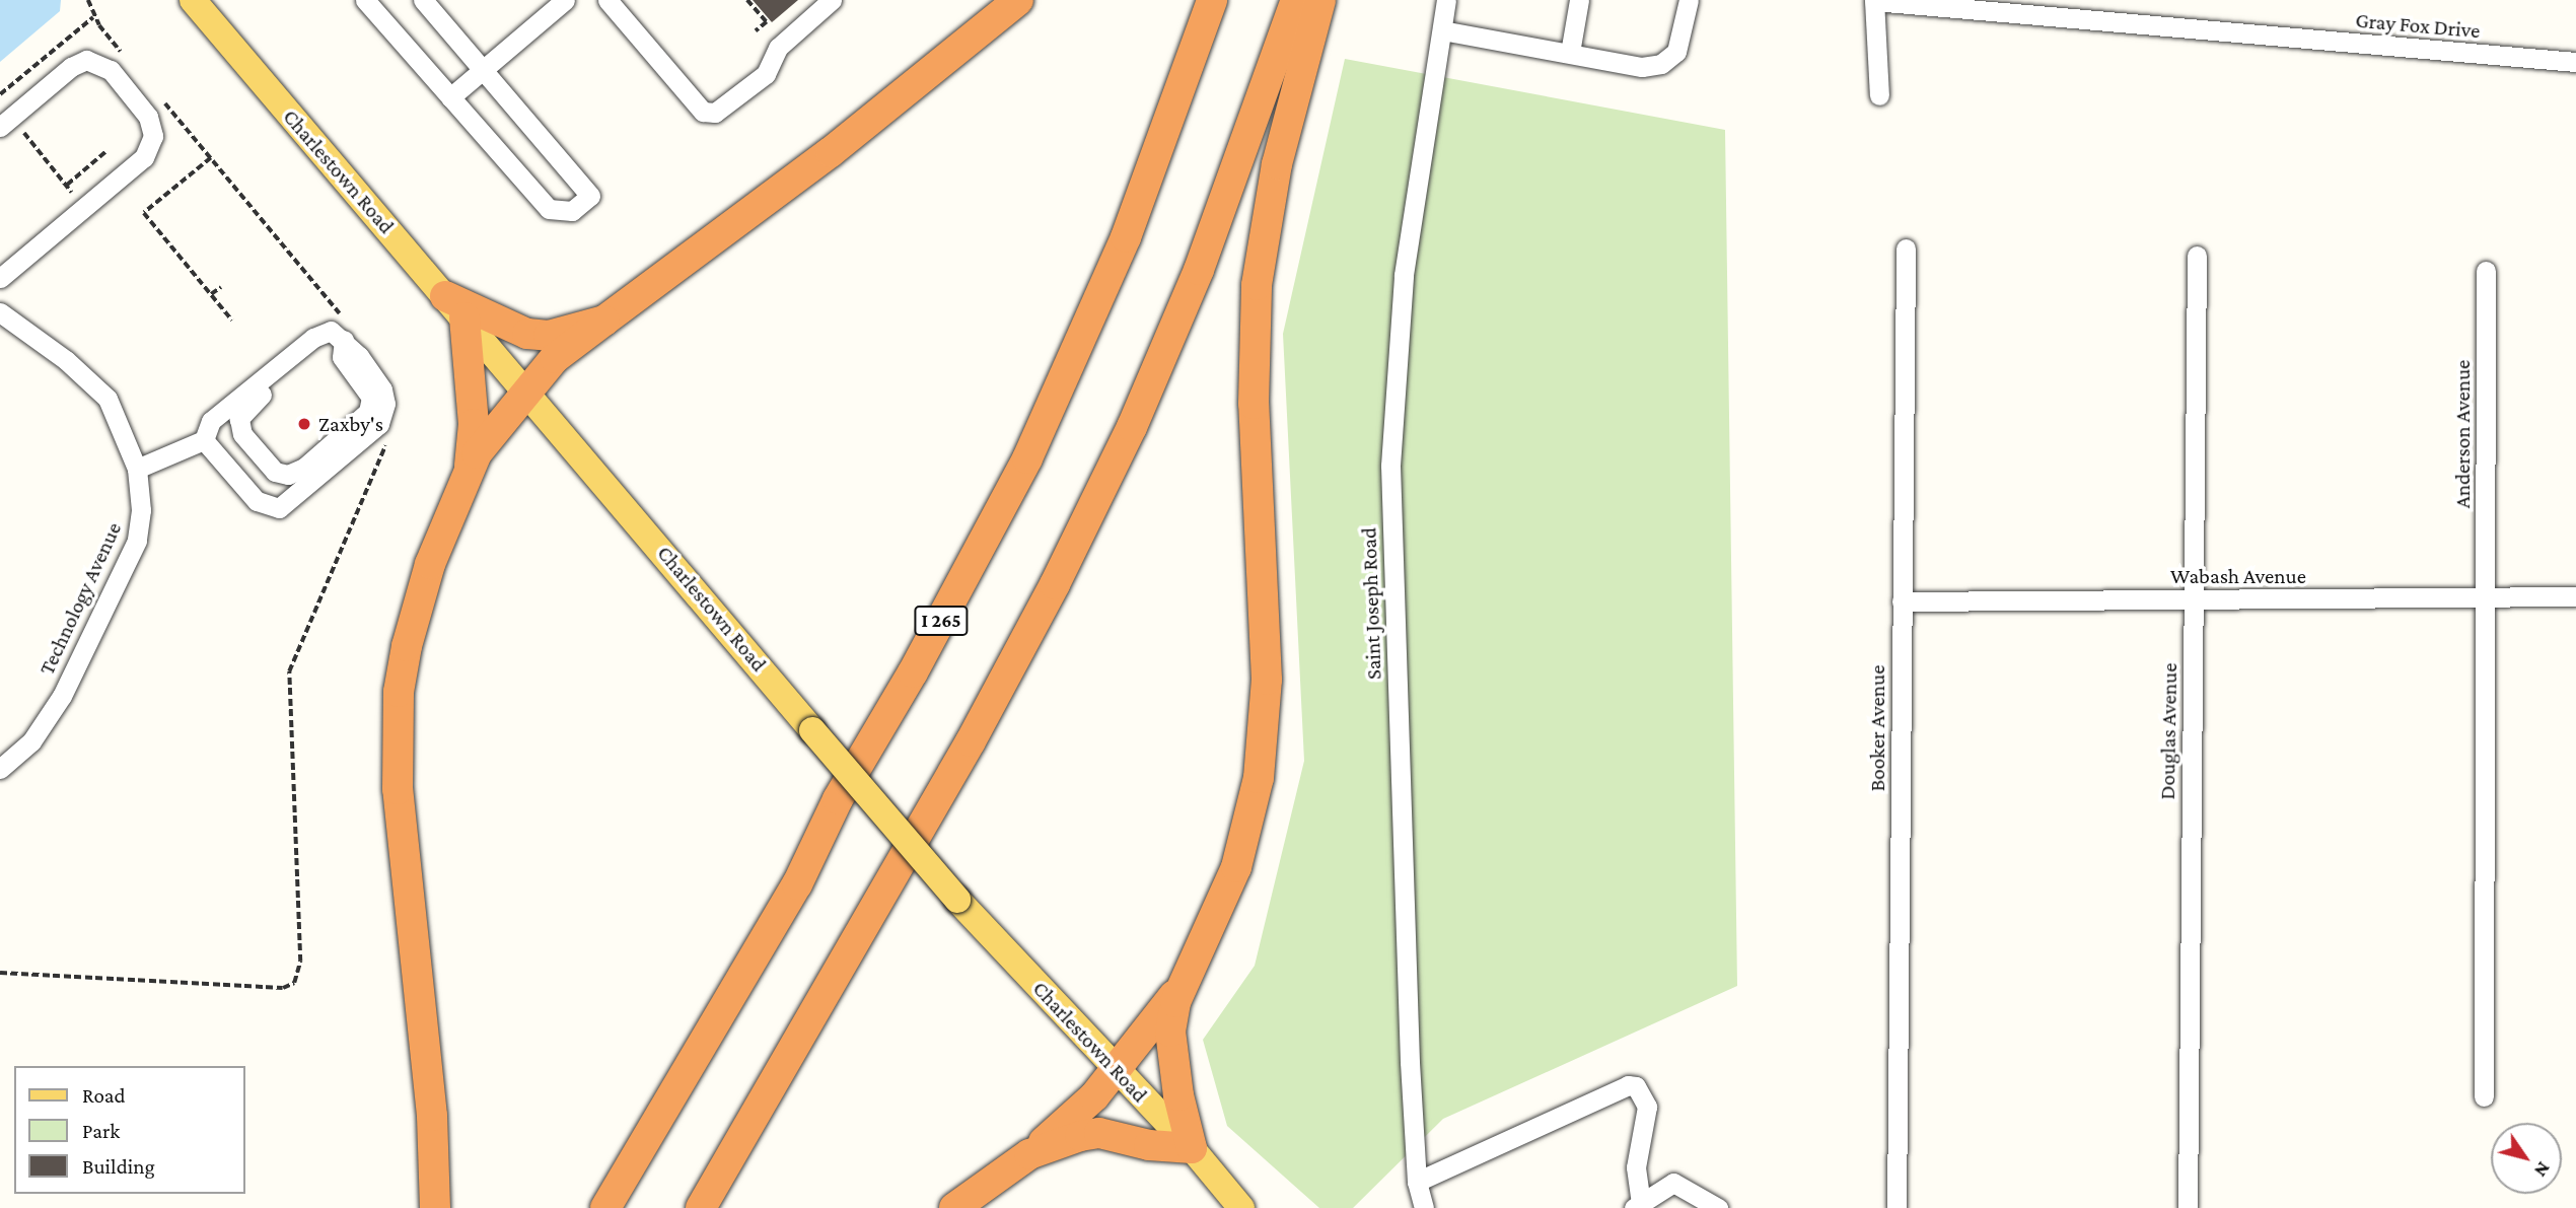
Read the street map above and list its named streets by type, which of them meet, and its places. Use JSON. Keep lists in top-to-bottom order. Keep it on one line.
{"streets":{"highway":["I 265"],"main road":["Charlestown Road"],"street":["Gray Fox Drive","Anderson Avenue","Wabash Avenue","Technology Avenue","Saint Joseph Road","Booker Avenue","Douglas Avenue"]},"crossings":[["Anderson Avenue","Wabash Avenue"],["Wabash Avenue","Booker Avenue"],["Wabash Avenue","Douglas Avenue"]],"places":["Zaxby's"],"legend":["Road","Park","Building"],"north":"bottom right"}
